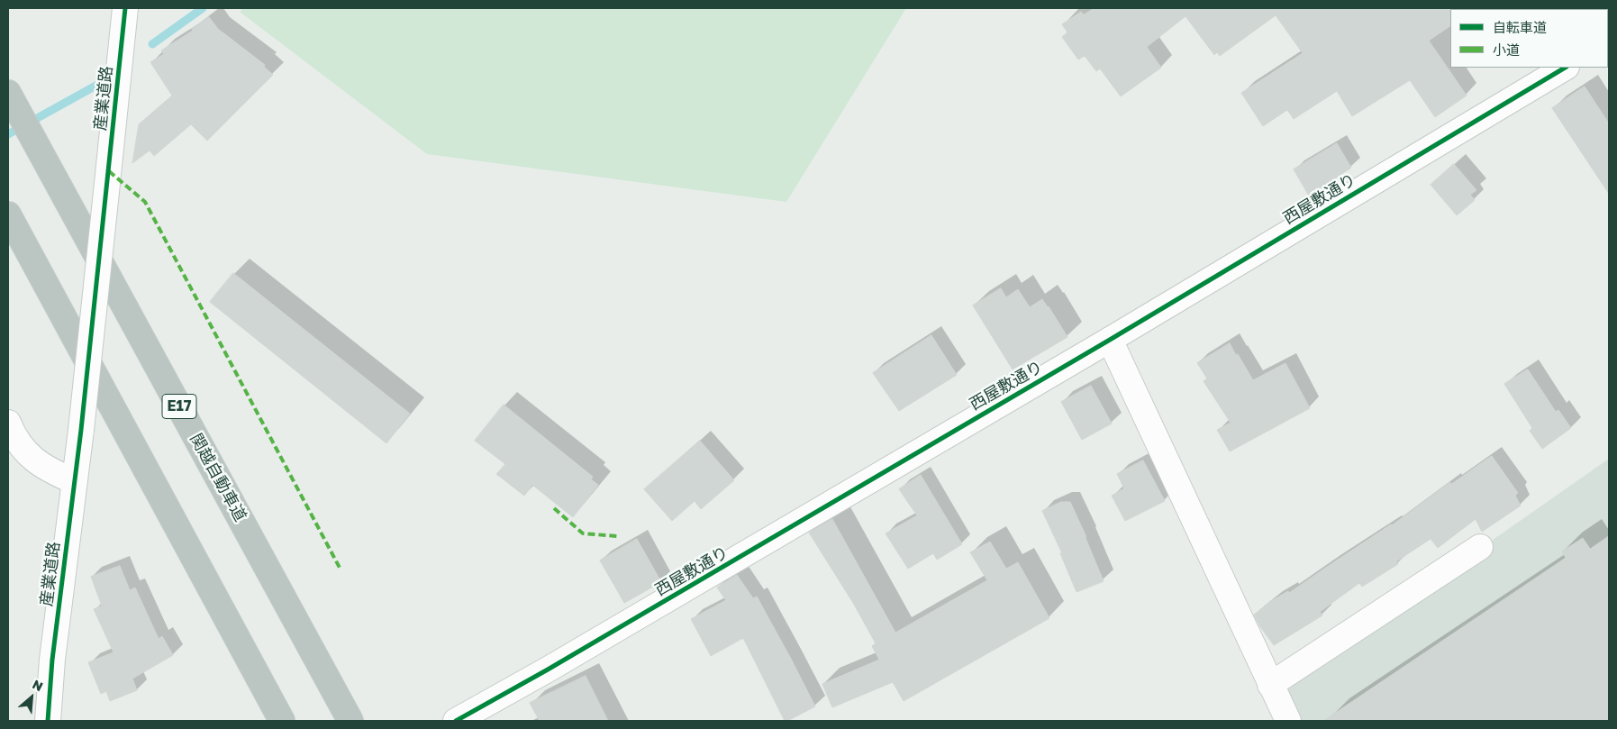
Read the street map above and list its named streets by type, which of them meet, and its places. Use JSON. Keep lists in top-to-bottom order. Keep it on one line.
{"streets":{"highway":["E17","関越自動車道"],"street":["産業道路","西屋敷通り"]},"legend":["自転車道","小道"],"north":"top right"}
